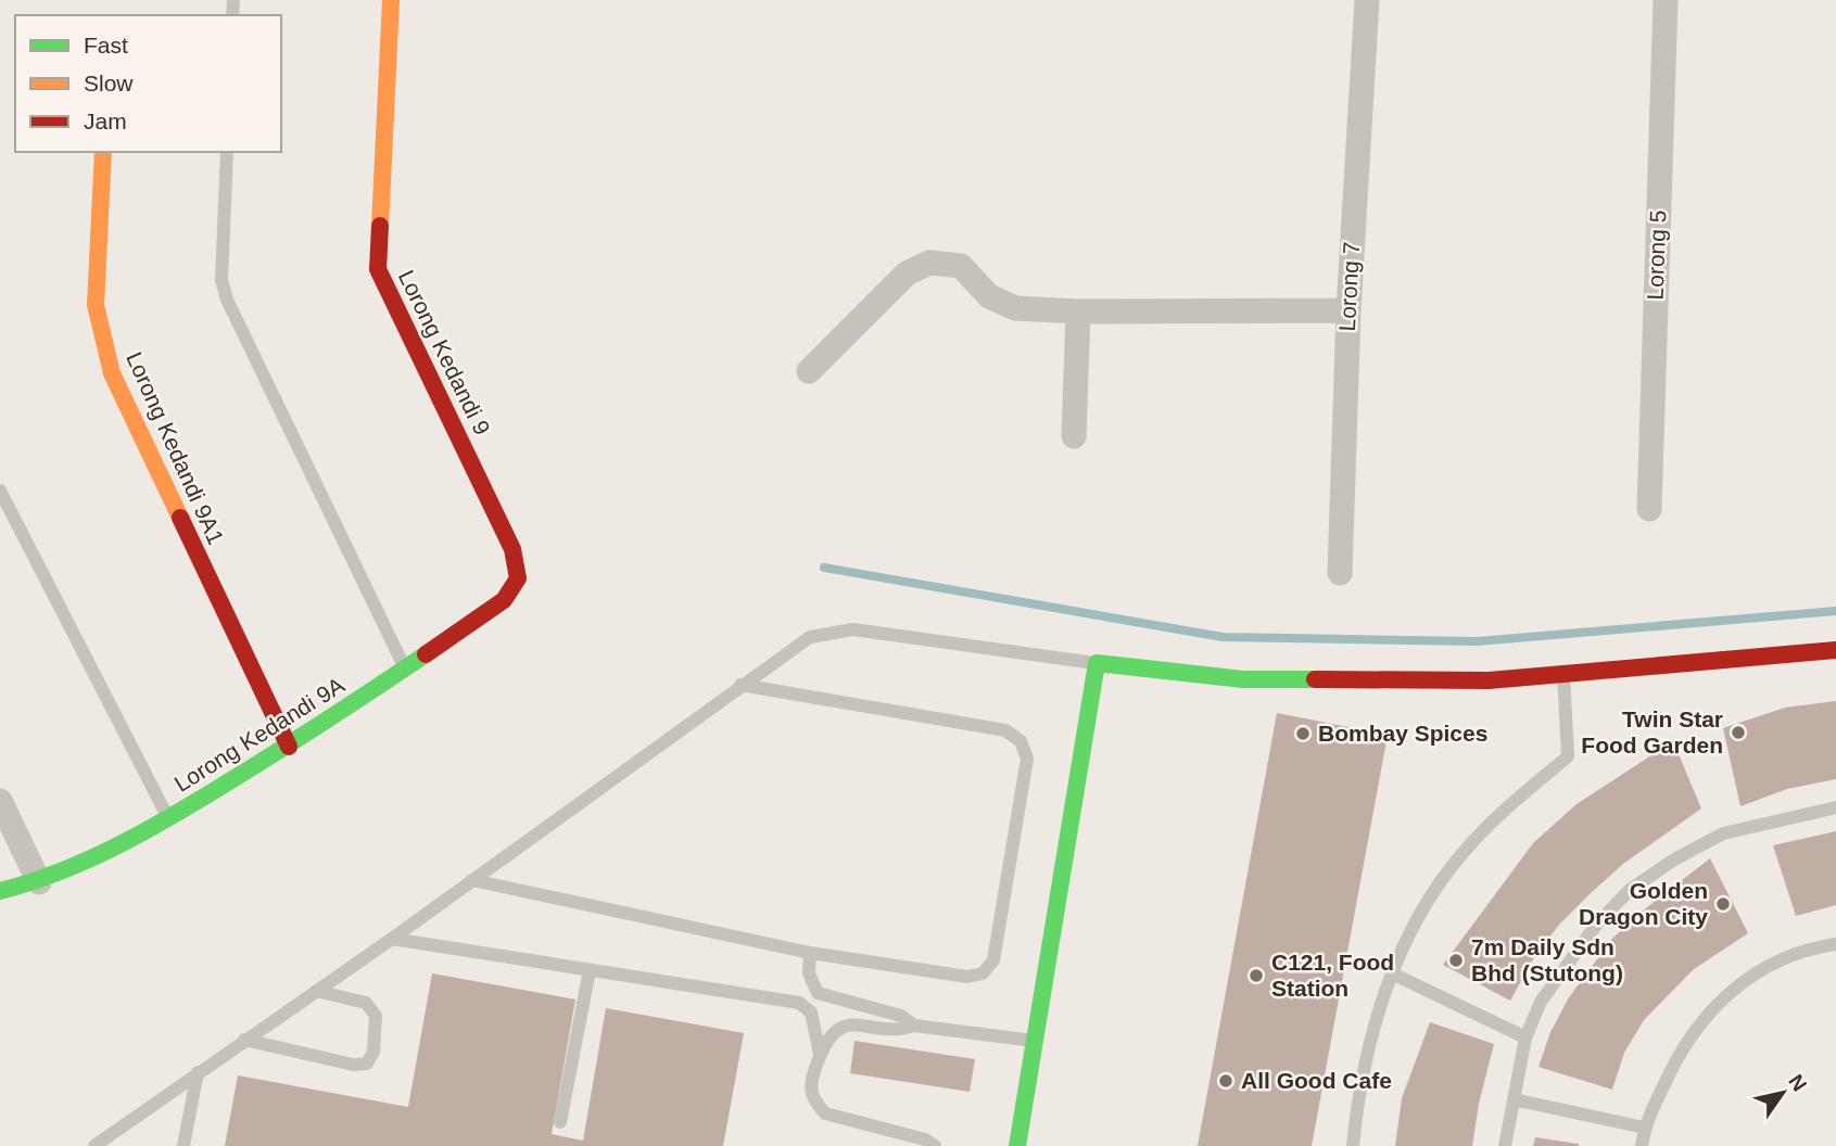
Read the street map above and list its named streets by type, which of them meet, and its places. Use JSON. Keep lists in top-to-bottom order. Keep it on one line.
{"streets":{"street":["Lorong 5","Lorong 7","Lorong Kedandi 9","Lorong Kedandi 9A1","Lorong Kedandi 9A"]},"crossings":[["Lorong Kedandi 9","Lorong Kedandi 9A"],["Lorong Kedandi 9A1","Lorong Kedandi 9A"]],"places":["Twin Star Food Garden","Bombay Spices","Golden Dragon City","7m Daily Sdn Bhd (Stutong)","C121, Food Station","All Good Cafe"],"legend":["Fast","Slow","Jam"],"north":"top right"}
